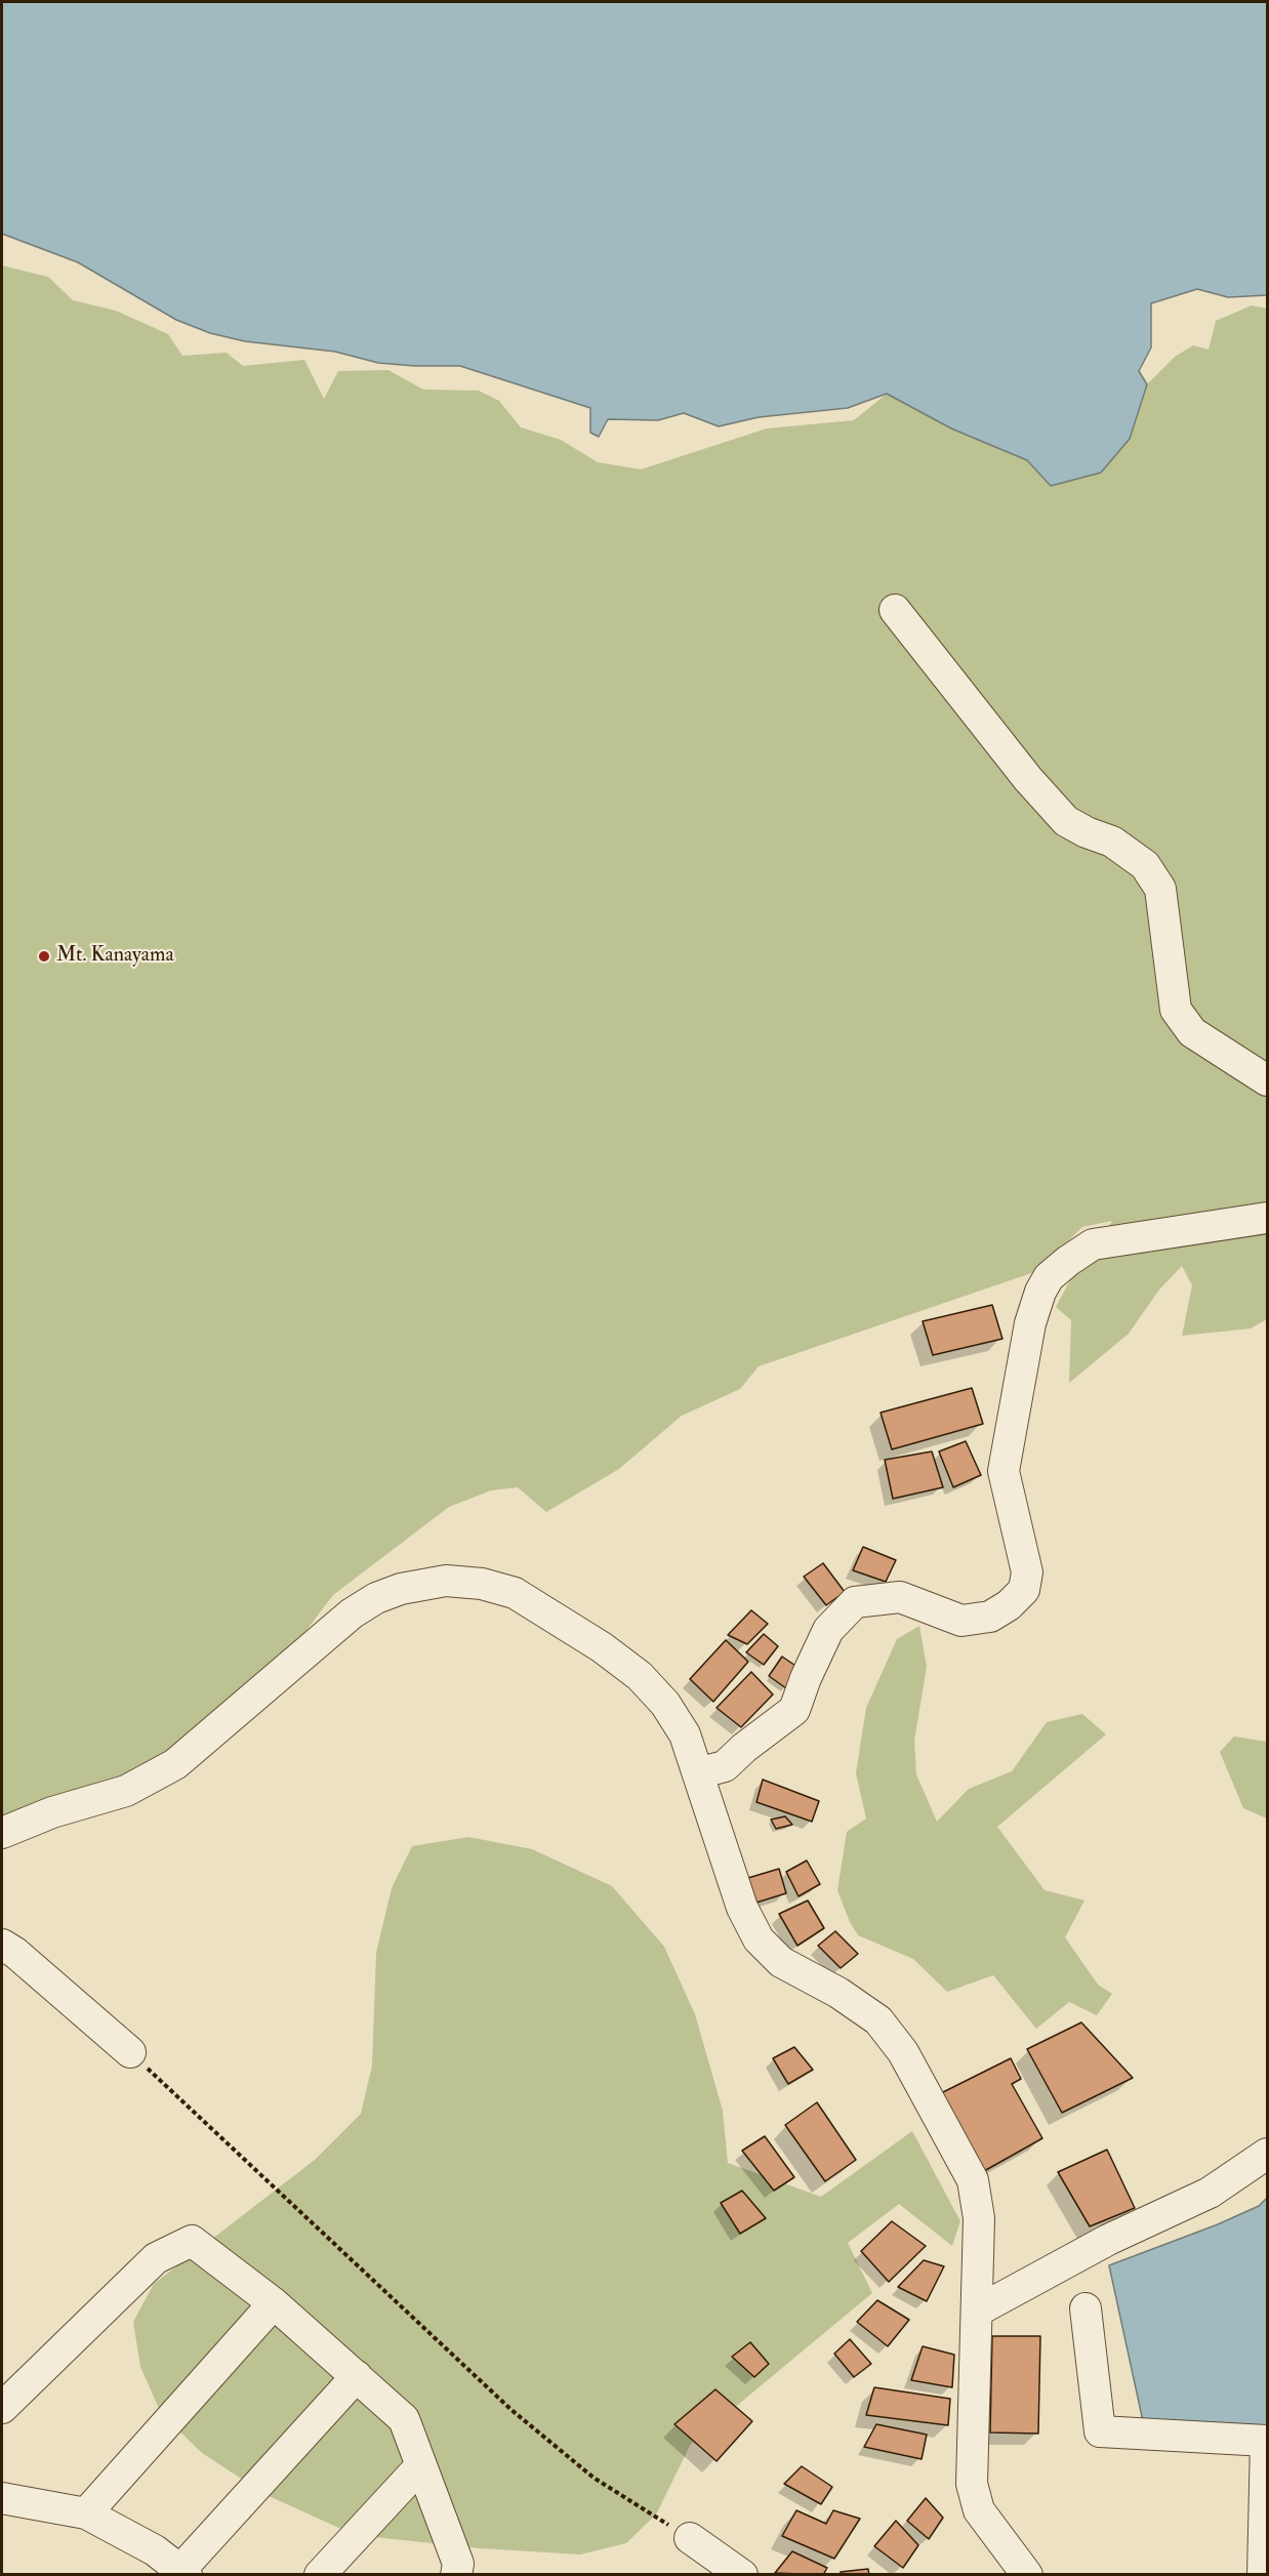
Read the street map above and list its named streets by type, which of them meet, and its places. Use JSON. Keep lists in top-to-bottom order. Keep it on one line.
{"places":["Mt. Kanayama"]}
